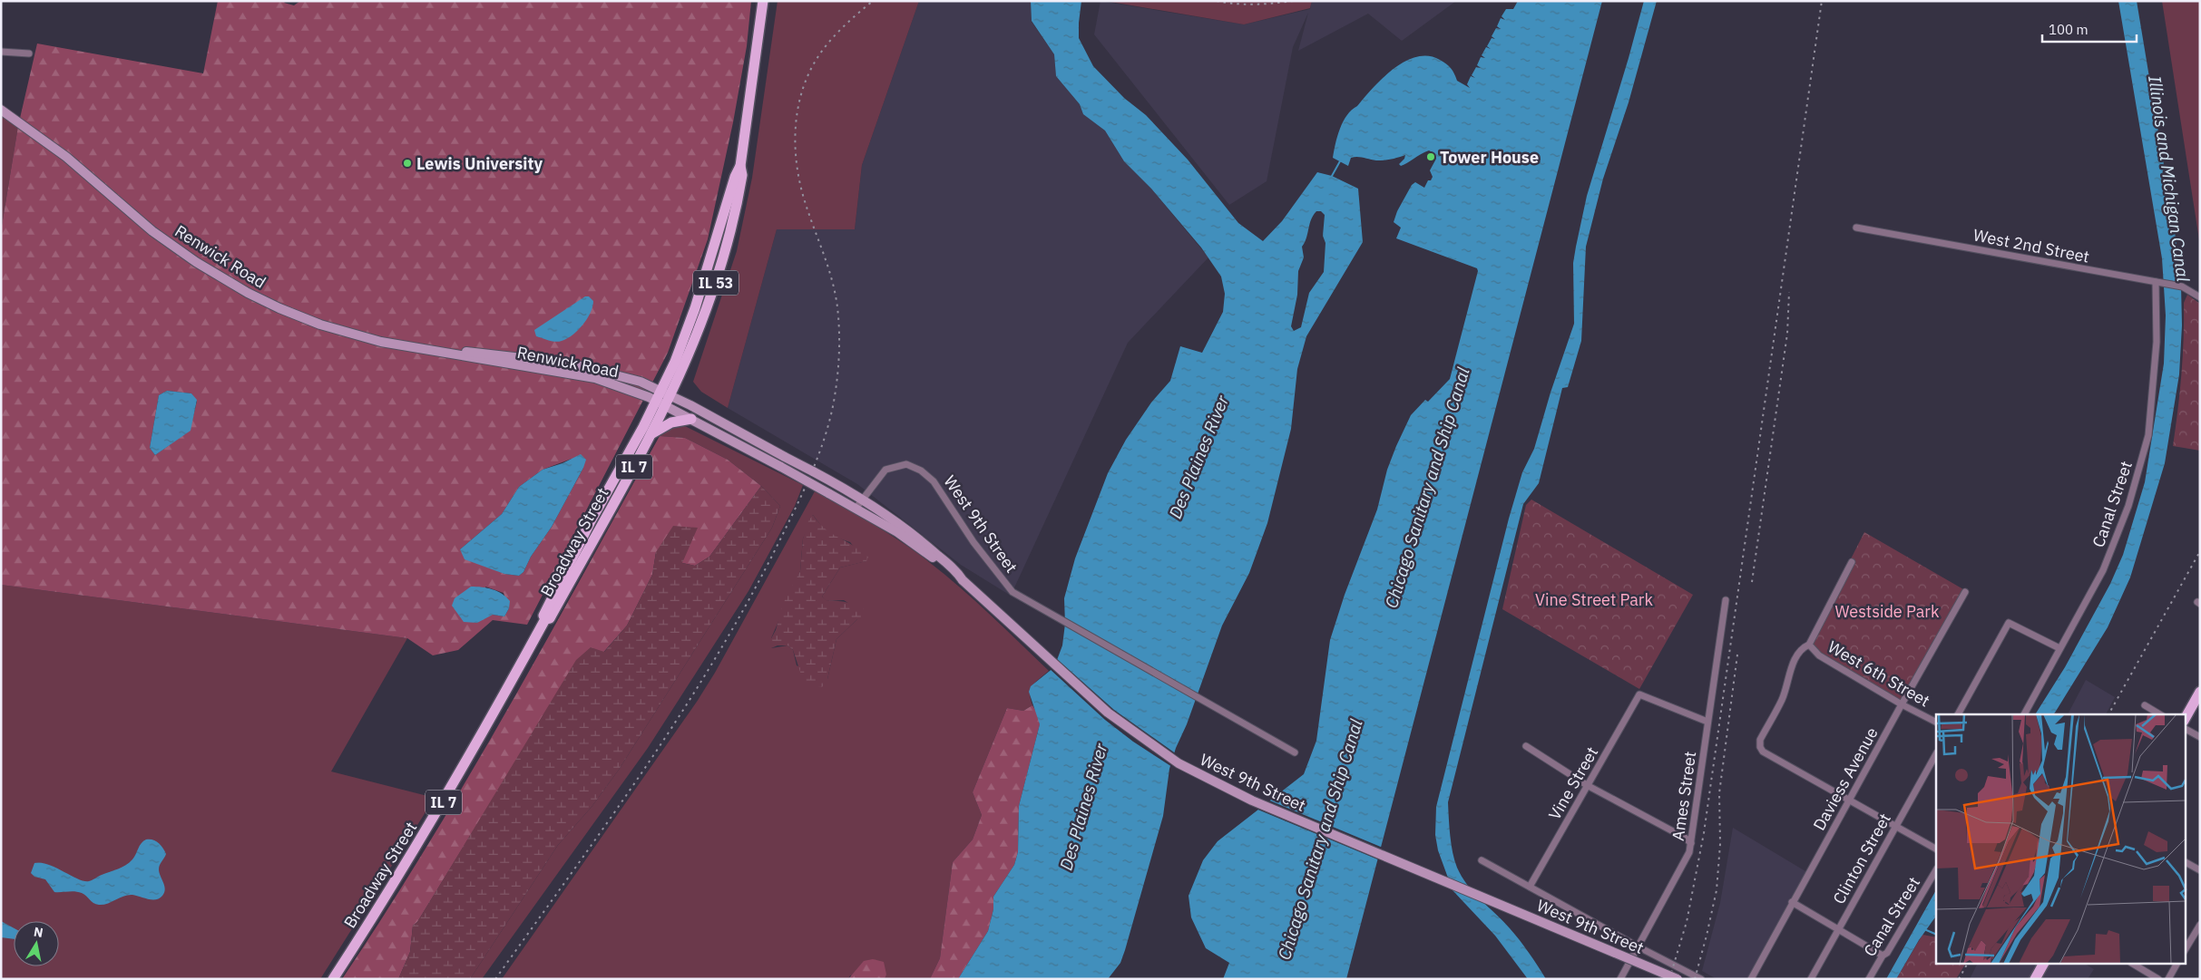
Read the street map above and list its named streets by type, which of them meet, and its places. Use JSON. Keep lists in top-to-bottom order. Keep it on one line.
{"streets":{"main road":["Renwick Road","IL 53","IL 7","West 9th Street","Broadway Street"],"street":["West 2nd Street","Canal Street","West 6th Street","Daviess Avenue","Vine Street","Ames Street","Clinton Street"]},"crossings":[["West 2nd Street","Canal Street"],["Renwick Road","IL 53"],["Renwick Road","IL 7"],["Renwick Road","West 9th Street"],["Renwick Road","Broadway Street"],["IL 53","IL 7"],["IL 53","West 9th Street"],["IL 53","Broadway Street"],["IL 7","West 9th Street"],["IL 7","Broadway Street"],["West 9th Street","Broadway Street"],["West 9th Street","Vine Street"],["West 9th Street","Ames Street"],["West 6th Street","Daviess Avenue"],["Vine Street","Ames Street"]],"water":["Illinois and Michigan Canal","Des Plaines River","Chicago Sanitary and Ship Canal"],"parks":["Vine Street Park","Westside Park"],"places":["Tower House","Lewis University"],"scale_bar":"100 m","north":"top"}
